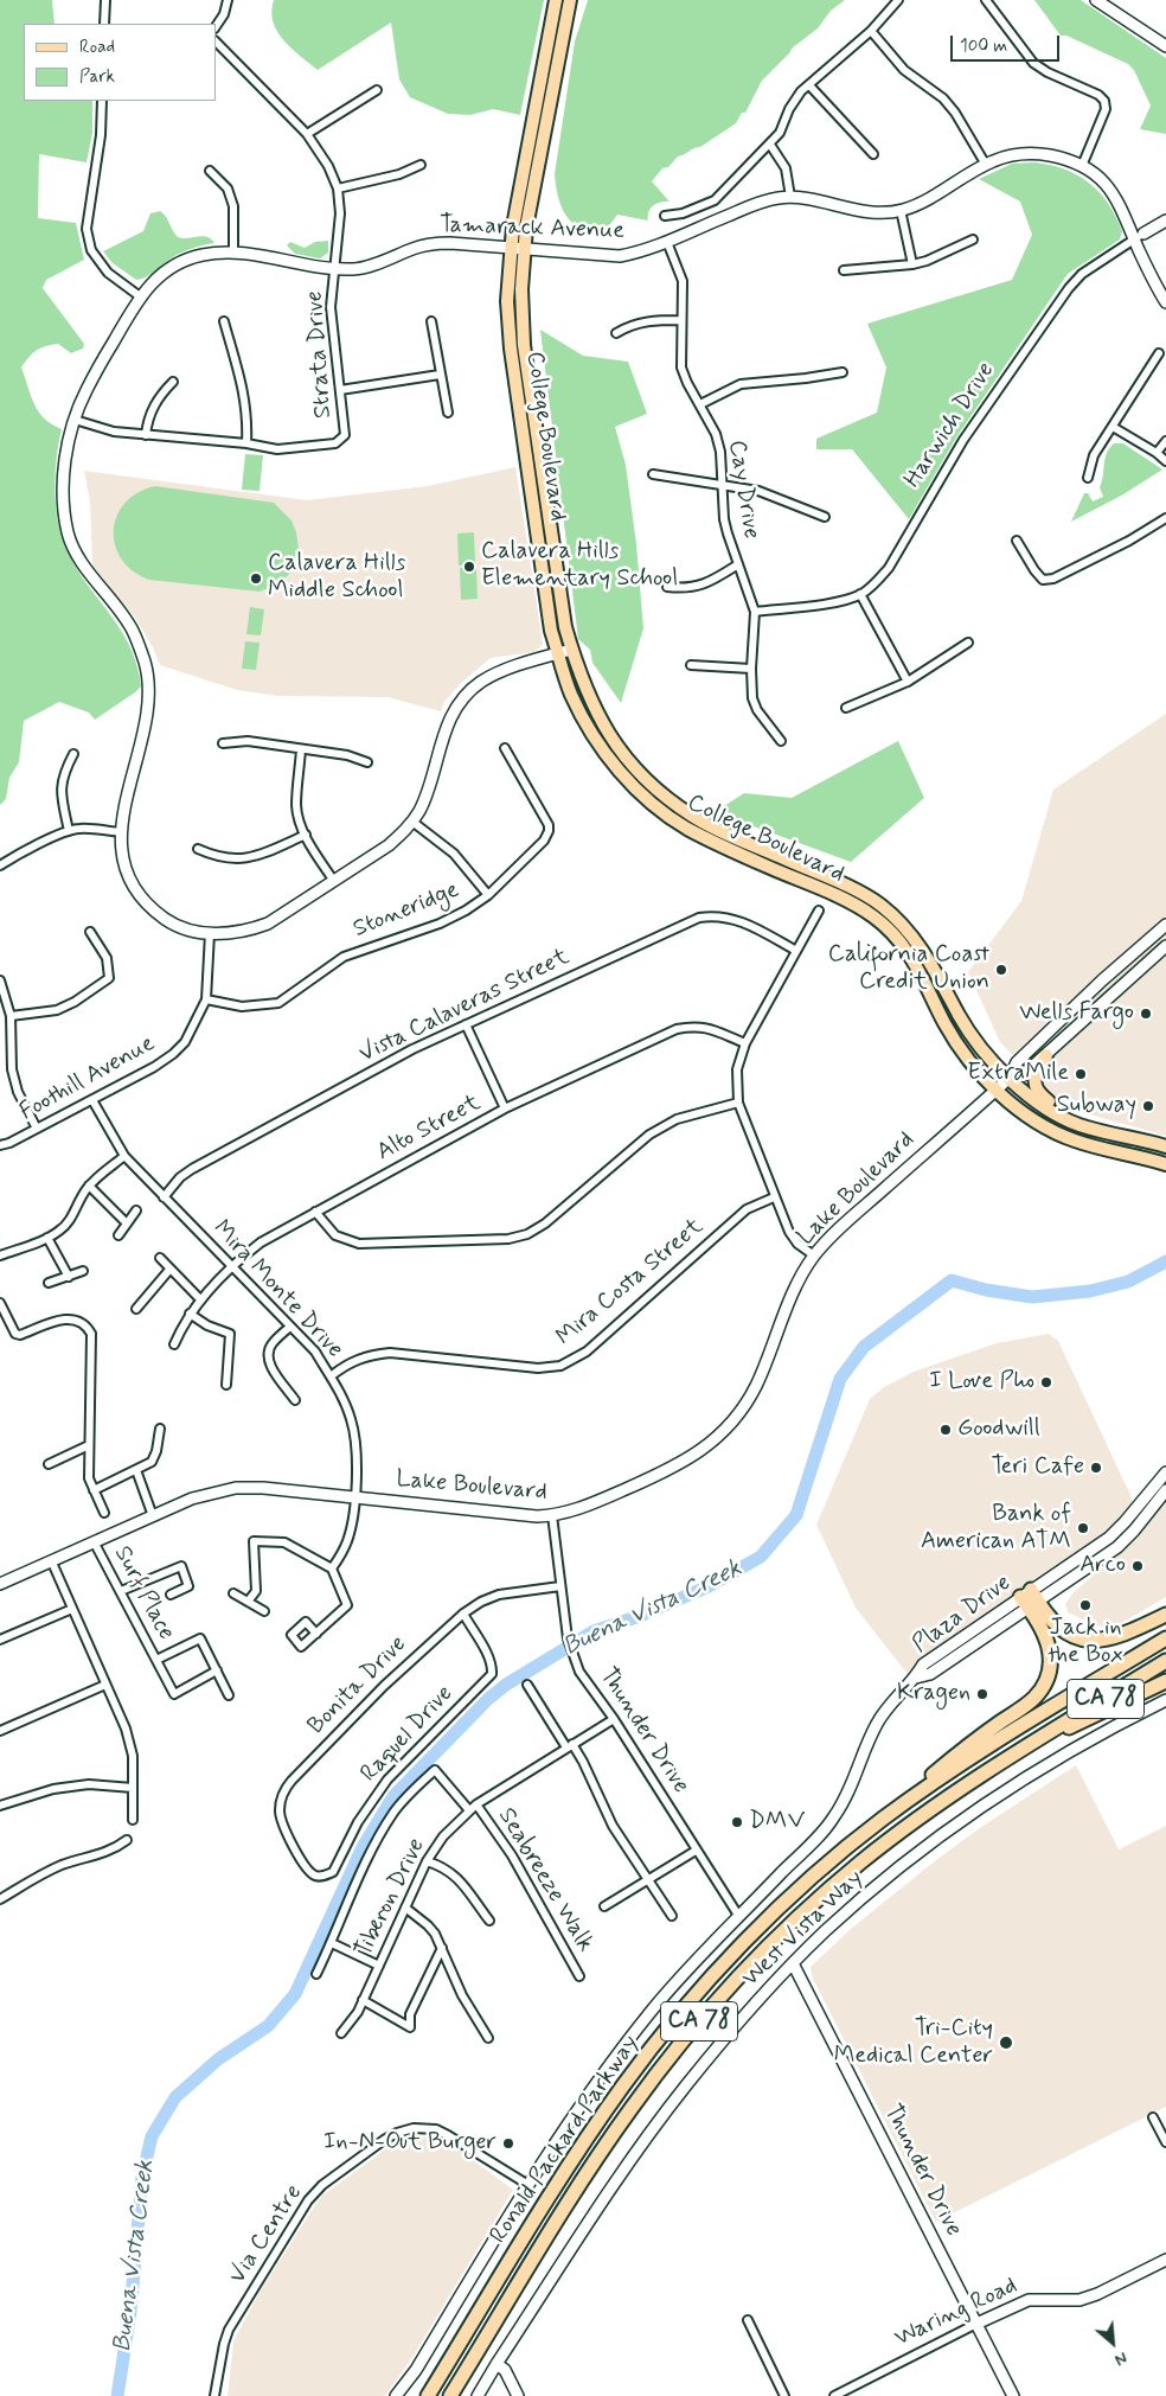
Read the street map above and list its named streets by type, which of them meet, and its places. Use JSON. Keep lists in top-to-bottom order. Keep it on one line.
{"streets":{"highway":["CA 78","Ronald Packard Parkway"],"main road":["Tamarack Avenue","Harwich Drive","College Boulevard","Lake Boulevard","Plaza Drive","Thunder Drive","West Vista Way","Waring Road"],"street":["Strata Drive","Cay Drive","Stoneridge","Vista Calaveras Street","Foothill Avenue","Alto Street","Mira Costa Street","Mira Monte Drive","Surf Place","Bonita Drive","Raquel Drive","Seabreeze Walk","Tiberon Drive","Via Centre"]},"crossings":[["Tamarack Avenue","Strata Drive"],["Tamarack Avenue","Harwich Drive"],["Tamarack Avenue","College Boulevard"],["Tamarack Avenue","Cay Drive"],["Tamarack Avenue","Foothill Avenue"],["Harwich Drive","Cay Drive"],["College Boulevard","Lake Boulevard"],["Stoneridge","Foothill Avenue"],["Vista Calaveras Street","Mira Monte Drive"],["Foothill Avenue","Mira Monte Drive"],["Alto Street","Mira Monte Drive"],["Lake Boulevard","Mira Monte Drive"],["Lake Boulevard","Surf Place"],["Lake Boulevard","Thunder Drive"],["Mira Costa Street","Mira Monte Drive"],["Plaza Drive","Thunder Drive"],["Plaza Drive","Via Centre"],["Bonita Drive","Thunder Drive"],["Bonita Drive","Raquel Drive"],["Thunder Drive","Tiberon Drive"],["Thunder Drive","West Vista Way"],["Thunder Drive","Waring Road"],["Seabreeze Walk","Tiberon Drive"]],"water":["Buena Vista Creek"],"places":["Calavera Hills Elementary School","Calavera Hills Middle School","California Coast Credit Union","Wells Fargo","ExtraMile","Subway","I Love Pho","Goodwill","Teri Cafe","Bank of American ATM","Arco","Jack in the Box","Kragen","DMV","Tri-City Medical Center","In-N-Out Burger"],"legend":["Road","Park"],"scale_bar":"100 m","north":"bottom right"}
